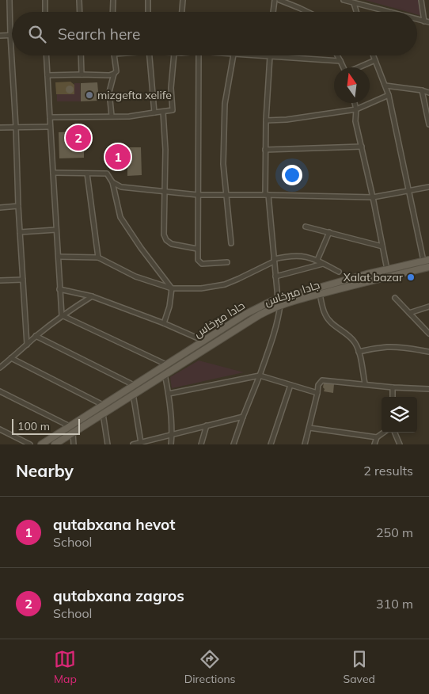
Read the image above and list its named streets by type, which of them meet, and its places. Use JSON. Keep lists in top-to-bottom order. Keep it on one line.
{"streets":{"main road":["جادا ميرخاس","حادا ميرخاس"]},"places":["mizgefta xelife","Xalat bazar"],"scale_bar":"100 m","north":"top","page":{"search":"Search here","pins":["2","1"],"scale":"100 m","heading":["Nearby","2 results"],"list":[{"mark":"1","name":"qutabxana hevot","note":"School","value":"250 m"},{"mark":"2","name":"qutabxana zagros","note":"School","value":"310 m"}],"nav":["Map","Directions","Saved"]}}
